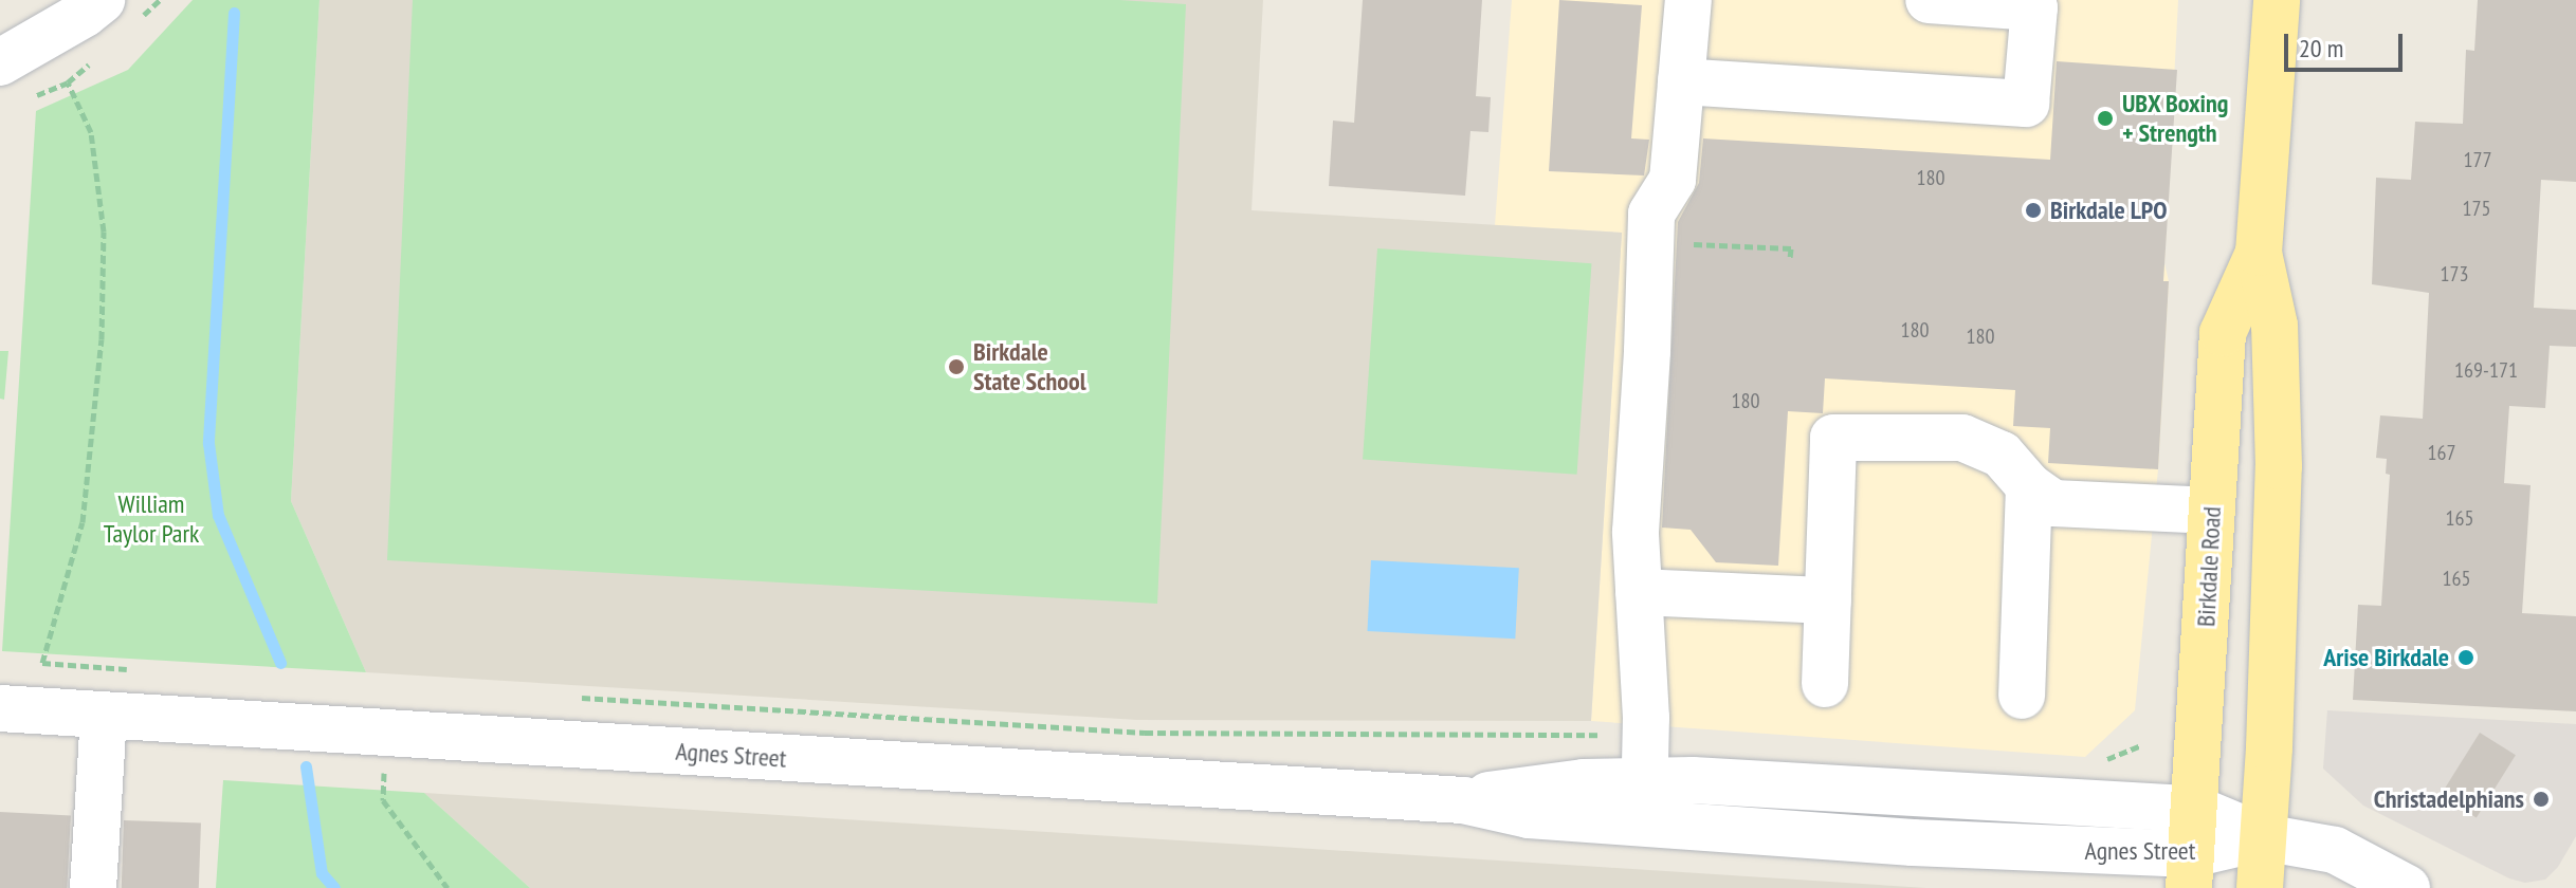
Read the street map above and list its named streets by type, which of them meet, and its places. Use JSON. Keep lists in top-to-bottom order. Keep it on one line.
{"streets":{"main road":["Birkdale Road"],"street":["Agnes Street"]},"crossings":[["Birkdale Road","Agnes Street"]],"parks":["William Taylor Park"],"places":["UBX Boxing + Strength","Birkdale LPO","Birkdale State School","Arise Birkdale","Christadelphians"],"house_numbers":["177","180","175","173","180","180","169-171","180","167","165","165"],"scale_bar":"20 m"}
